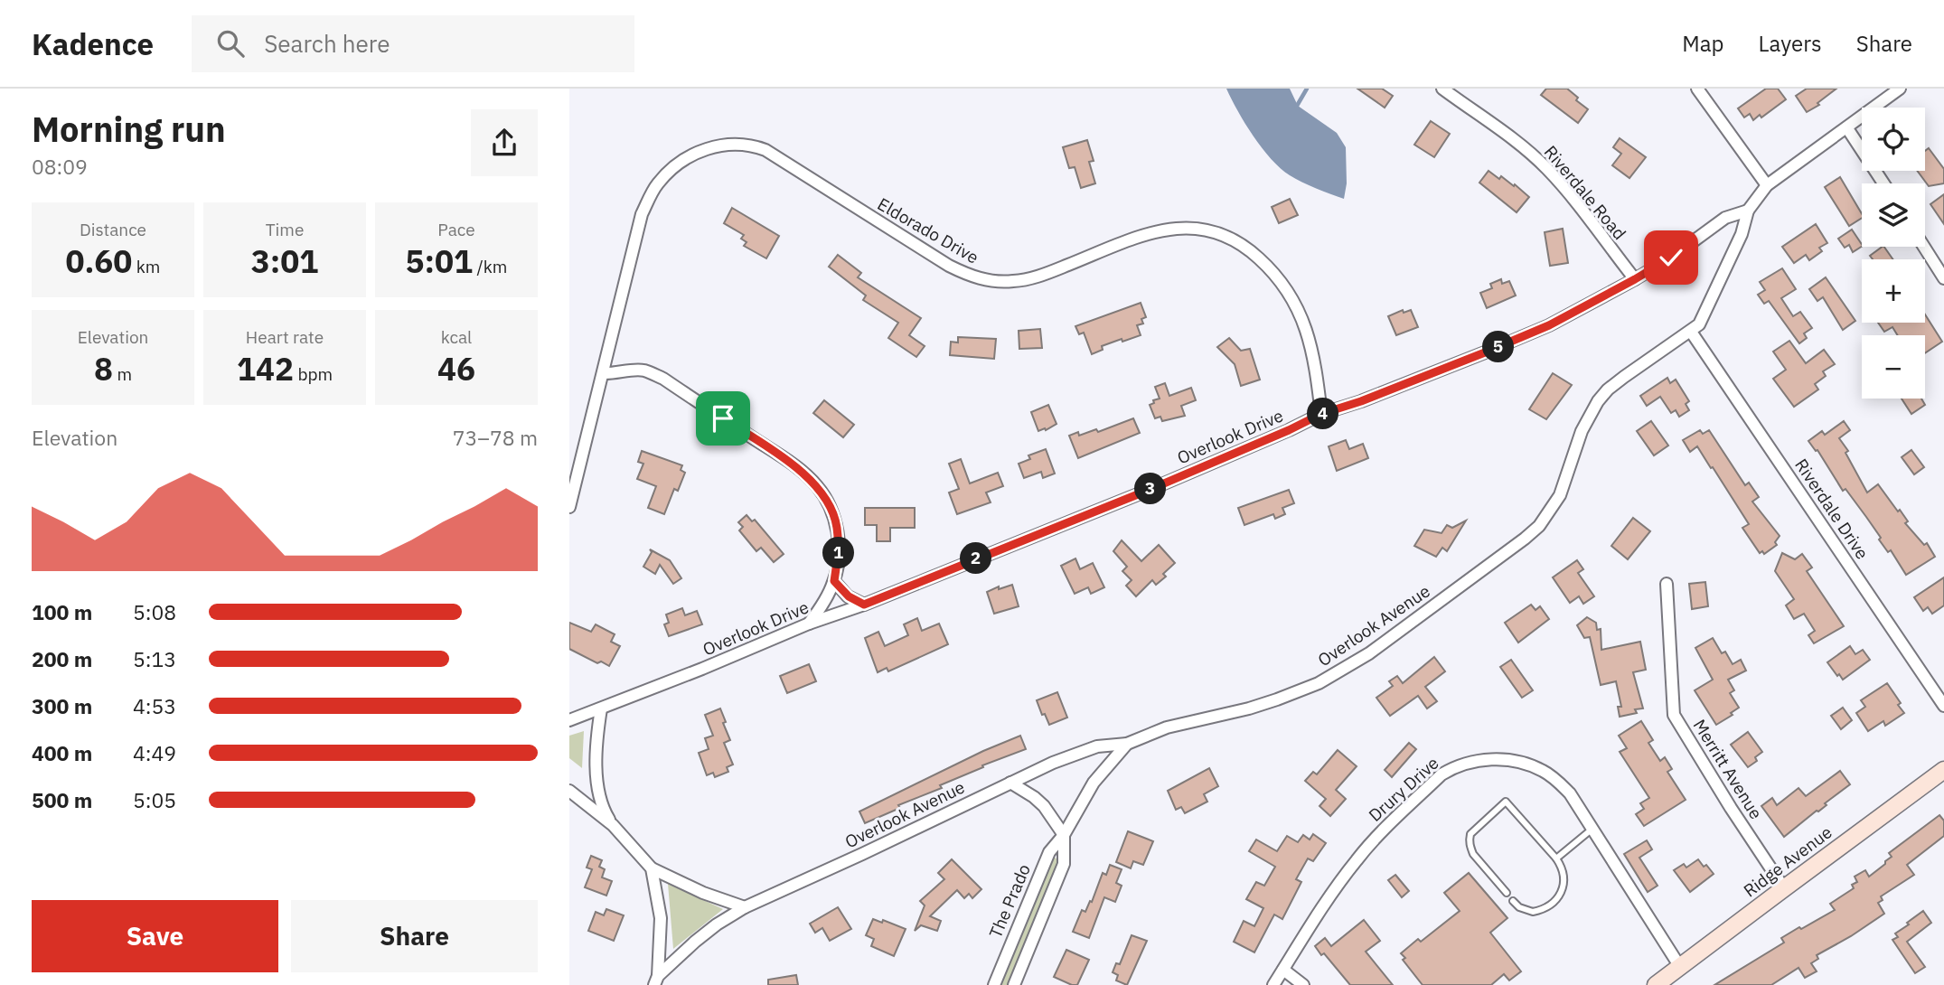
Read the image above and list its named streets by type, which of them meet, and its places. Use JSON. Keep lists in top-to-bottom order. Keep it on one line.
{"streets":{"street":["Riverdale Road","Eldorado Drive","Overlook Drive","Riverdale Drive","Overlook Avenue","Merritt Avenue","Drury Drive","Ridge Avenue","The Prado"]},"crossings":[["Riverdale Road","Overlook Drive"],["Eldorado Drive","Overlook Drive"],["Overlook Drive","Overlook Avenue"],["Riverdale Drive","Overlook Avenue"],["Overlook Avenue","The Prado"],["Merritt Avenue","Ridge Avenue"],["Drury Drive","Ridge Avenue"]],"page":{"header":"Kadence","search":"Search here","nav":["Map","Layers","Share"],"heading":["Morning run","08:09"],"map_buttons":["+","−"],"stats":[["Distance","0.60 km"],["Time","3:01"],["Pace","5:01 /km"],["Elevation","8 m"],["Heart rate","142 bpm"],["kcal","46"]],"pins":["5","4","3","1","2"],"chart":["Elevation","73–78 m"],"list":[{"name":"100 m","note":"5:08"},{"name":"200 m","note":"5:13"},{"name":"300 m","note":"4:53"},{"name":"400 m","note":"4:49"},{"name":"500 m","note":"5:05"}],"buttons":["Save","Share"]}}
